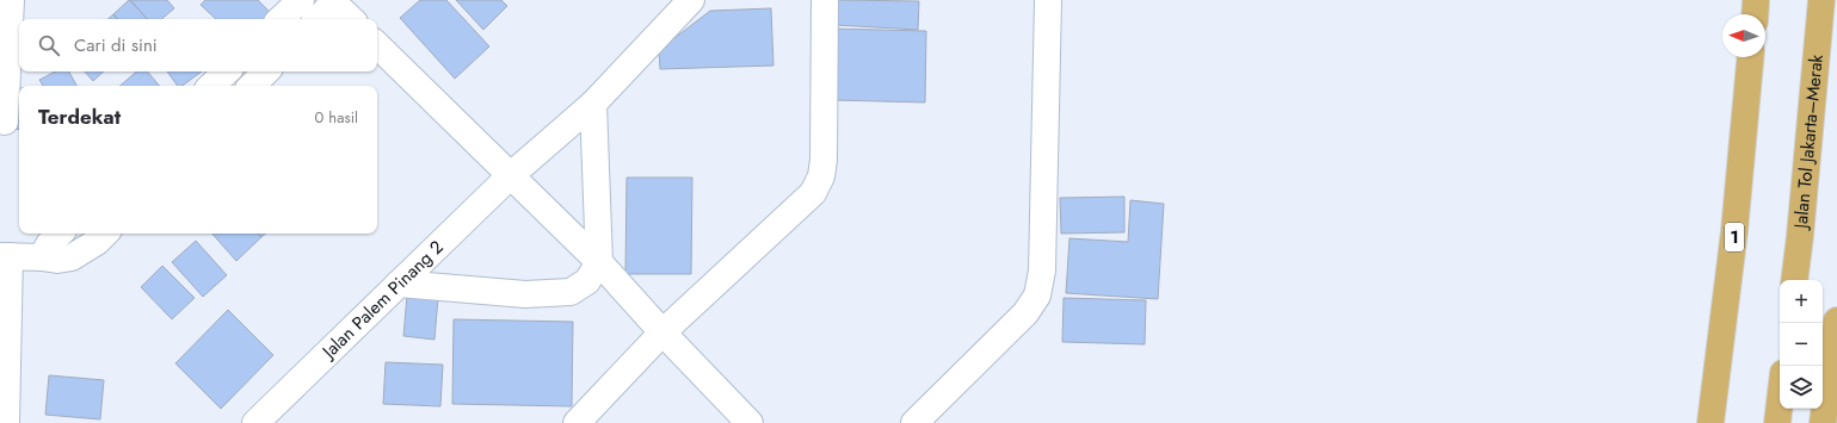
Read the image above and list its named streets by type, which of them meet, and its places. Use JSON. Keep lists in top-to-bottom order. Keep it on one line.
{"streets":{"highway":["Jalan Tol Jakarta–Merak","1"],"street":["Jalan Palem Pinang 2"]},"north":"left","page":{"search":"Cari di sini","heading":["Terdekat","0 hasil"],"map_buttons":["+","−"]}}
